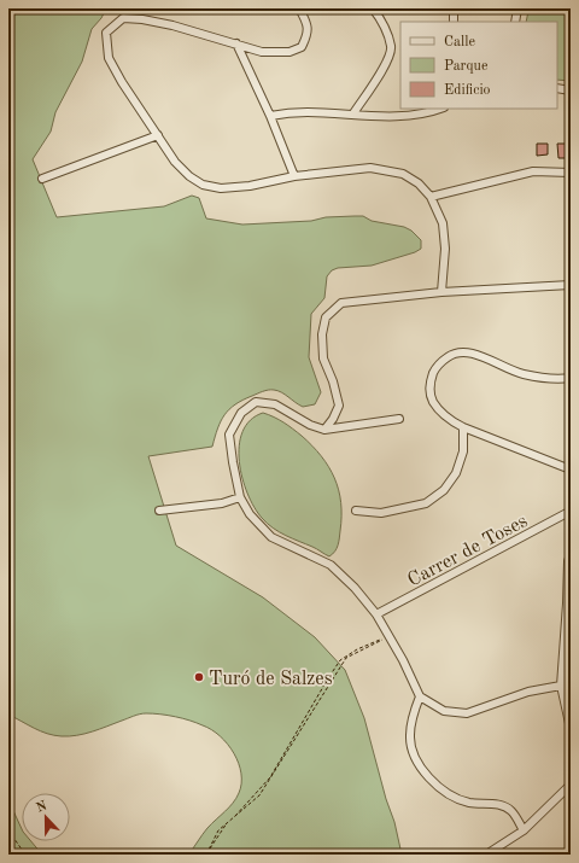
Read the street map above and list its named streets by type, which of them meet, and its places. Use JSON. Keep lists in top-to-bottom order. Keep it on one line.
{"streets":{"street":["Carrer de Toses"]},"places":["Turó de Salzes"],"legend":["Calle","Parque","Edificio"],"north":"top"}
